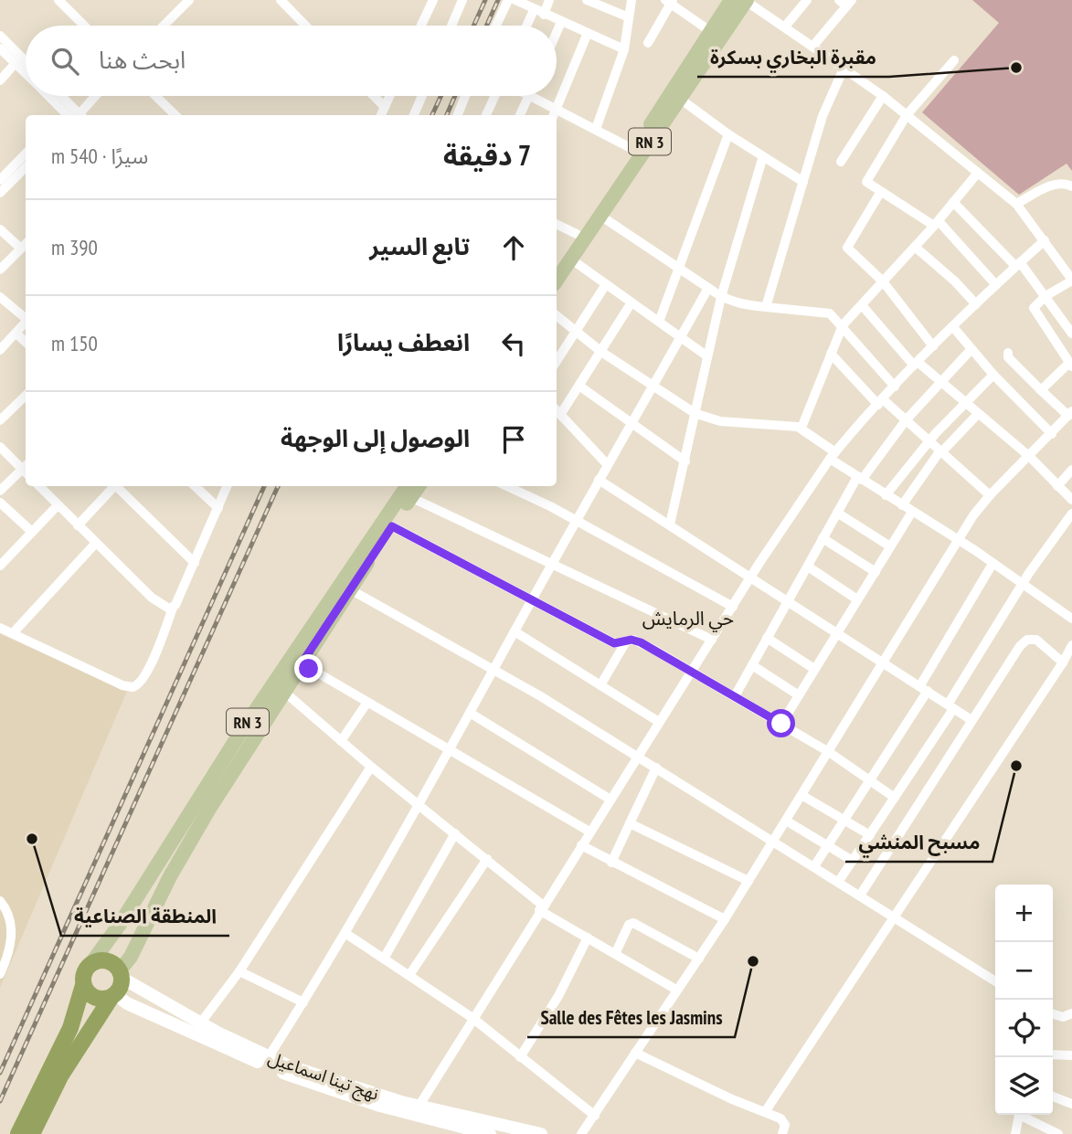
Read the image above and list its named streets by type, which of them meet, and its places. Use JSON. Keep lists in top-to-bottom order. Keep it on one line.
{"streets":{"main road":["RN 3","نهج تينا اسماعيل"]},"crossings":[["RN 3","نهج تينا اسماعيل"]],"districts":["حي الرمايش"],"places":["مقبرة البخاري بسكرة","مسبح المنشي","المنطقة الصناعية","Salle des Fêtes les Jasmins"],"page":{"search":"ابحث هنا","heading":["7 دقيقة","سيرًا · 540 m"],"list":[["تابع السير","390 m"],["انعطف يسارًا","150 m"],"الوصول إلى الوجهة"],"map_buttons":["+","−"]}}
